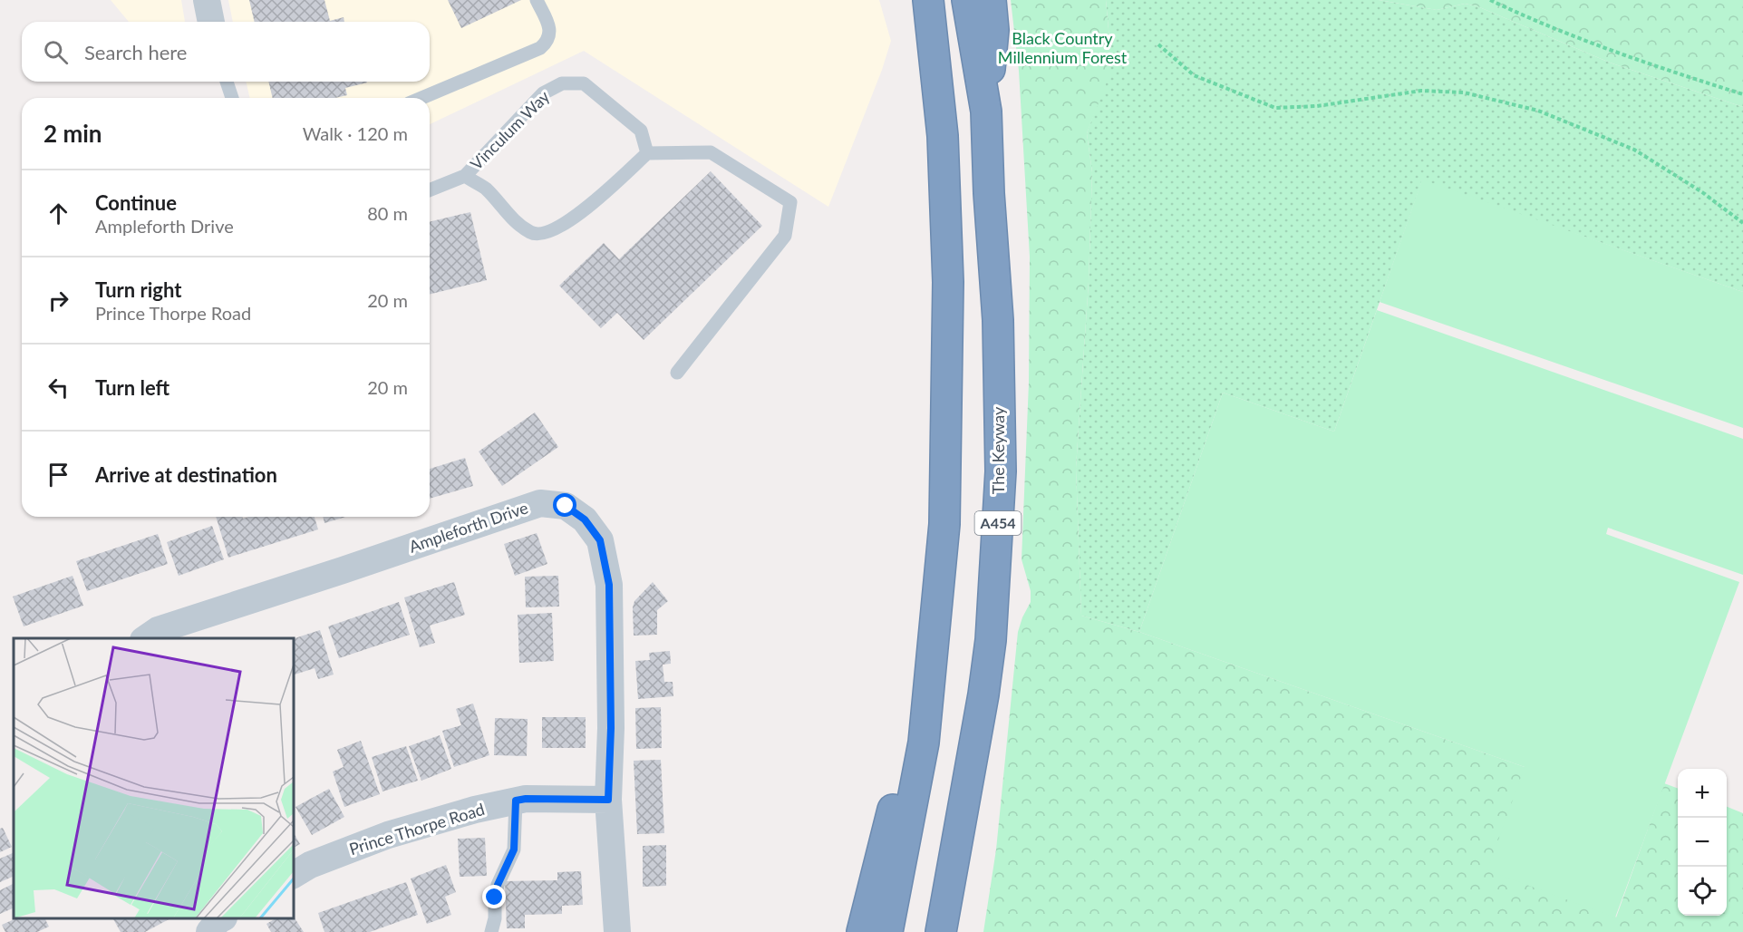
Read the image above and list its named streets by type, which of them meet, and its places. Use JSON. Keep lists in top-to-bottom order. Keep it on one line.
{"streets":{"highway":["The Keyway","A454"],"street":["Ampleforth Drive","Prince Thorpe Road"],"lane":["Vinculum Way"]},"crossings":[["Ampleforth Drive","Prince Thorpe Road"]],"parks":["Black Country Millennium Forest"],"page":{"search":"Search here","heading":["2 min","Walk · 120 m"],"list":[["Continue","Ampleforth Drive","80 m"],["Turn right","Prince Thorpe Road","20 m"],["Turn left","20 m"],"Arrive at destination"],"map_buttons":["+","−"]}}
